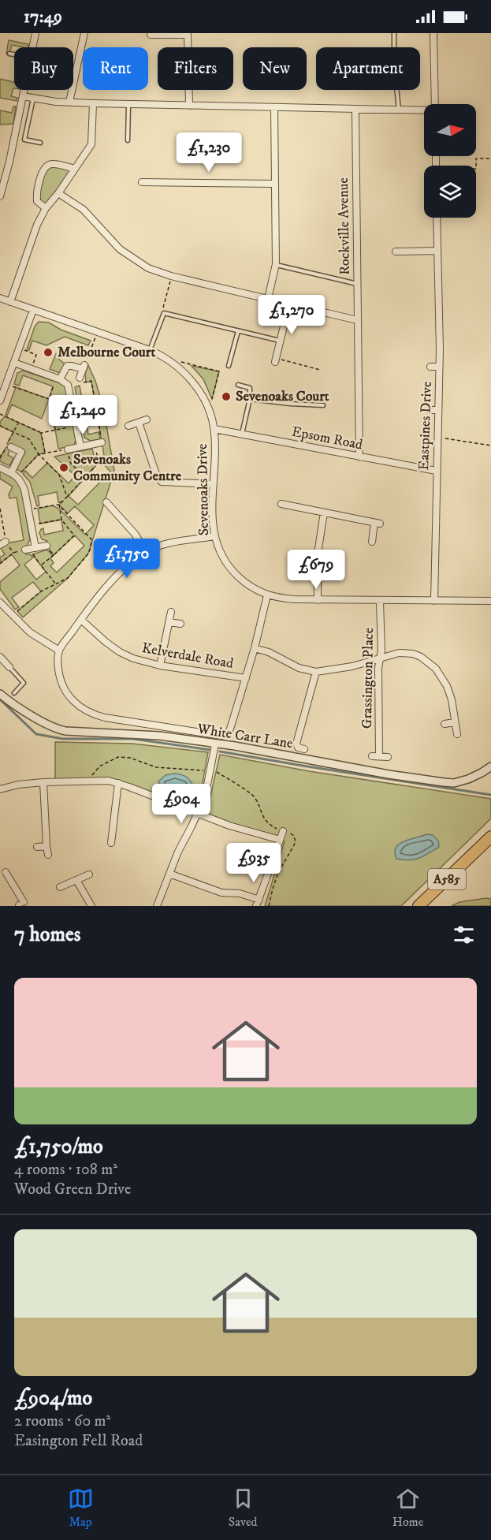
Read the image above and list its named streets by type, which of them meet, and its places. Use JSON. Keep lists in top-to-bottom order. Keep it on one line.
{"streets":{"highway":["A585"],"street":["Rockville Avenue","Eastpines Drive","Epsom Road","Sevenoaks Drive","Kelverdale Road","Grassington Place","White Carr Lane"]},"crossings":[["Rockville Avenue","Epsom Road"],["Eastpines Drive","Epsom Road"],["Eastpines Drive","Sevenoaks Drive"],["Epsom Road","Sevenoaks Drive"],["Sevenoaks Drive","Grassington Place"]],"places":["Melbourne Court","Sevenoaks Court","Sevenoaks Community Centre"],"north":"right","page":{"status":"17:49","chip":["Buy","Rent","Filters","New","Apartment"],"price":["£1,230","£1,270","£1,240","£1,750","£679","£904","£935"],"heading":"7 homes","list":[{"name":"£1,750/mo","note":"4 rooms · 108 m² · Wood Green Drive"},{"name":"£904/mo","note":"2 rooms · 60 m² · Easington Fell Road"}],"tabs":["Map","Saved","Home"]}}
